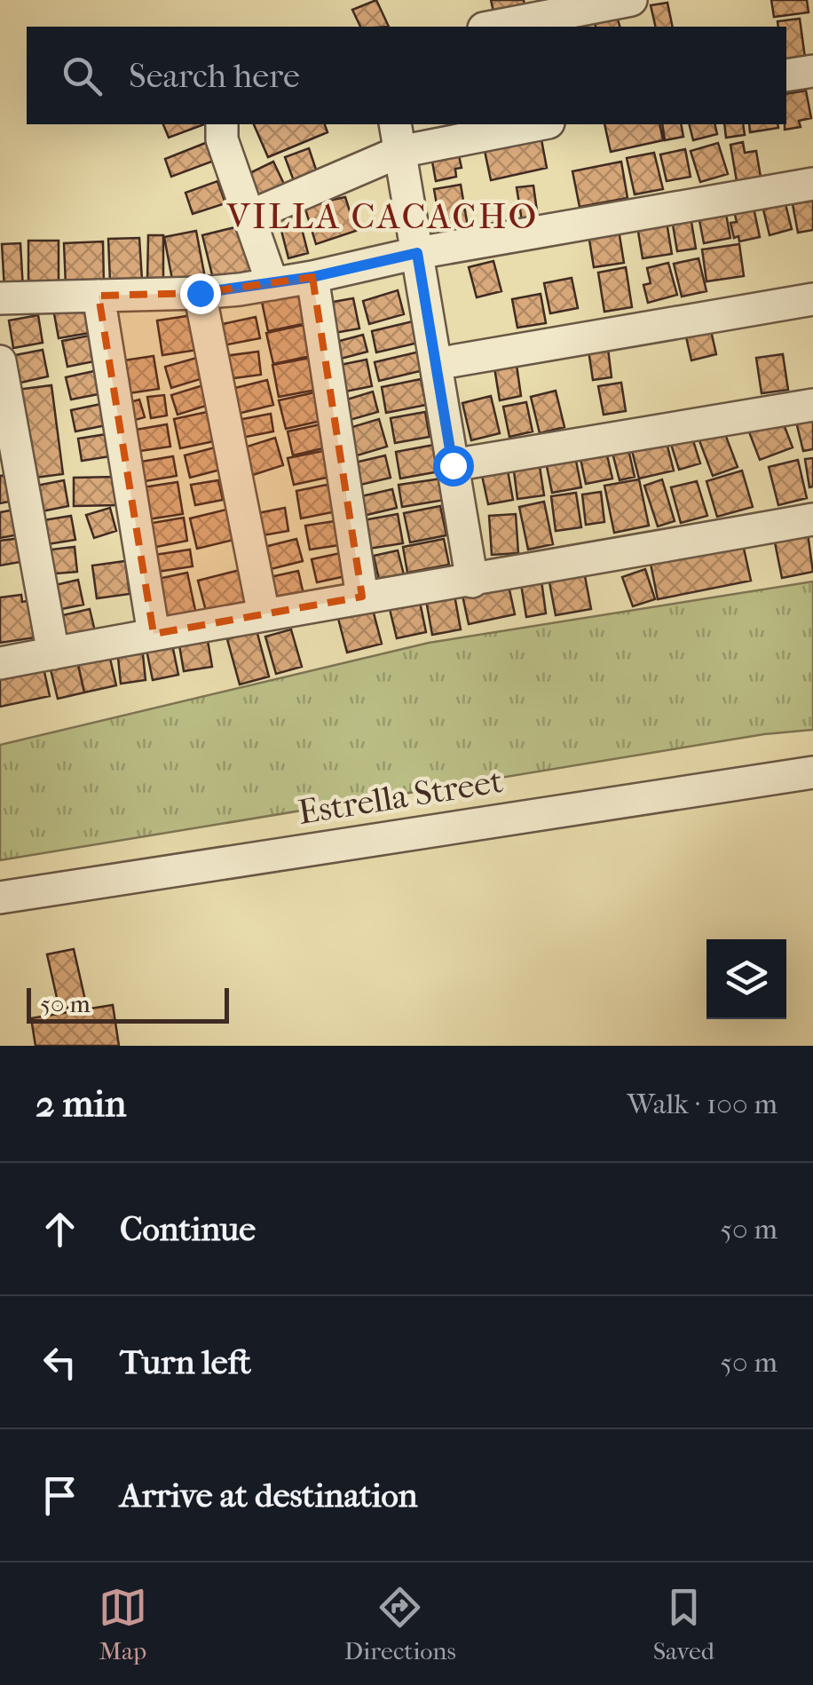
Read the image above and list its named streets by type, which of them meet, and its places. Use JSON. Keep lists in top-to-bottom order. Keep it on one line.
{"streets":{"street":["Estrella Street"]},"districts":["VILLA CACACHO"],"scale_bar":"50 m","page":{"search":"Search here","scale":"50 m","heading":["2 min","Walk · 100 m"],"list":[["Continue","50 m"],["Turn left","50 m"],"Arrive at destination"],"nav":["Map","Directions","Saved"]}}
